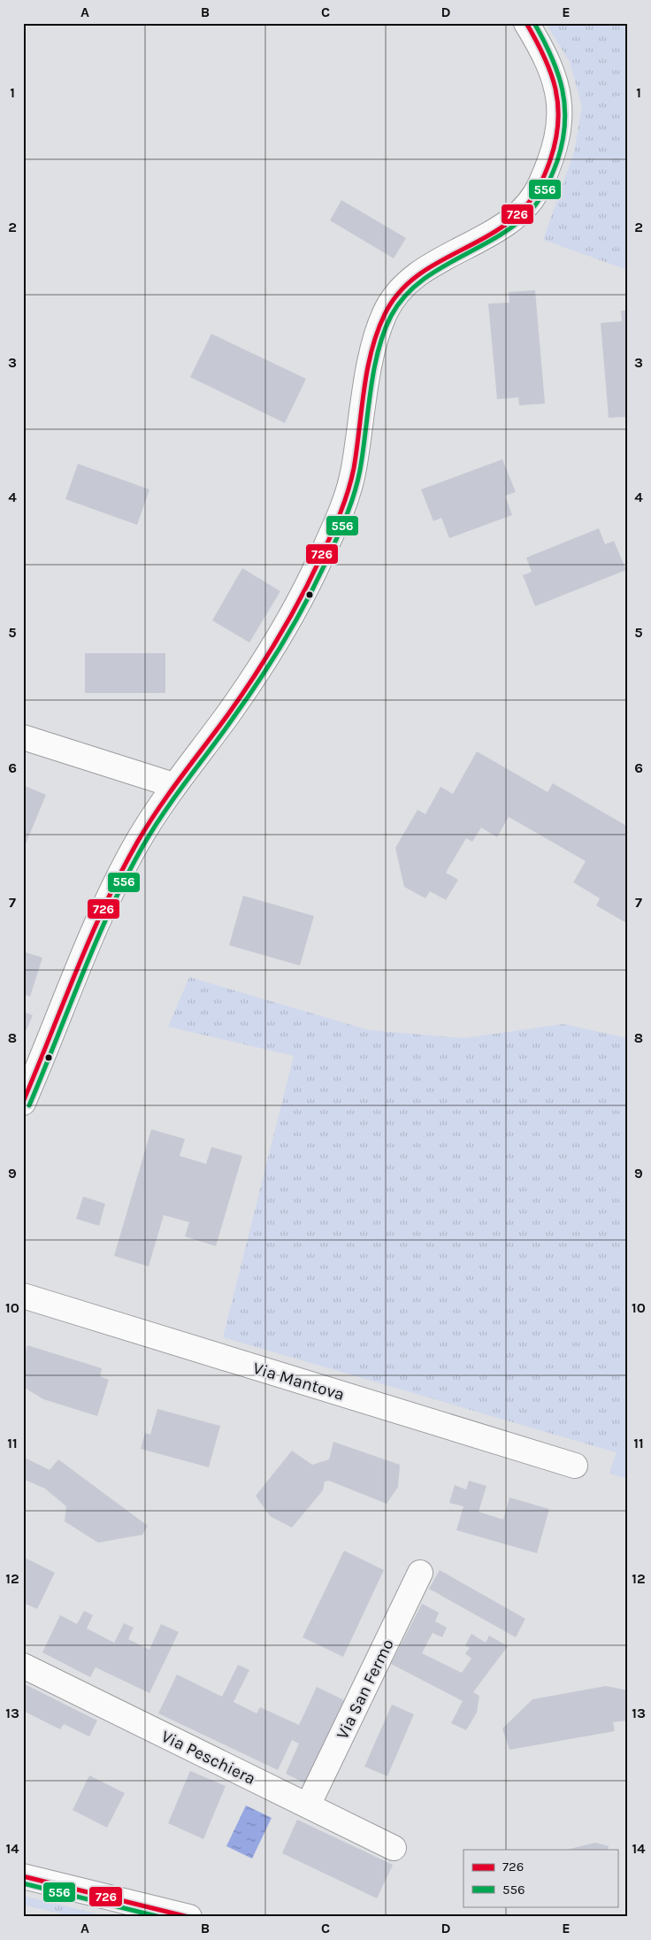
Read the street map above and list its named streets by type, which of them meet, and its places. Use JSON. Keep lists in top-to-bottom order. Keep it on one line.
{"streets":{"main road":["Via Mantova","Via San Fermo","Via Peschiera"]},"crossings":[["Via San Fermo","Via Peschiera"]],"lines":["transit line 726","transit line 556"],"legend":["726","556"],"grid":{"columns":["A","B","C","D","E"],"rows":["1","2","3","4","5","6","7","8","9","10","11","12","13","14"]}}
